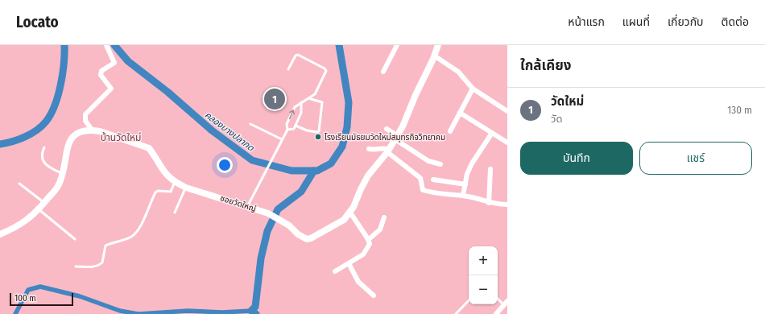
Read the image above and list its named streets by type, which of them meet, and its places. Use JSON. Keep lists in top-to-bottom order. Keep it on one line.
{"streets":{"street":["ซอยวัดใหญ่"]},"districts":["บ้านวัดใหม่"],"water":["คลองบางปลากด"],"places":["โรงเรียนมัธยมวัดใหม่สมุทรกิจวิทยาคม"],"scale_bar":"100 m","page":{"header":"Locato","nav":["หน้าแรก","แผนที่","เกี่ยวกับ","ติดต่อ"],"heading":"ใกล้เคียง","pins":"1","list":[{"mark":"1","name":"วัดใหม่","note":"วัด","value":"130 m"}],"buttons":["บันทึก","แชร์"],"map_buttons":["+","−"],"scale":"100 m"}}
